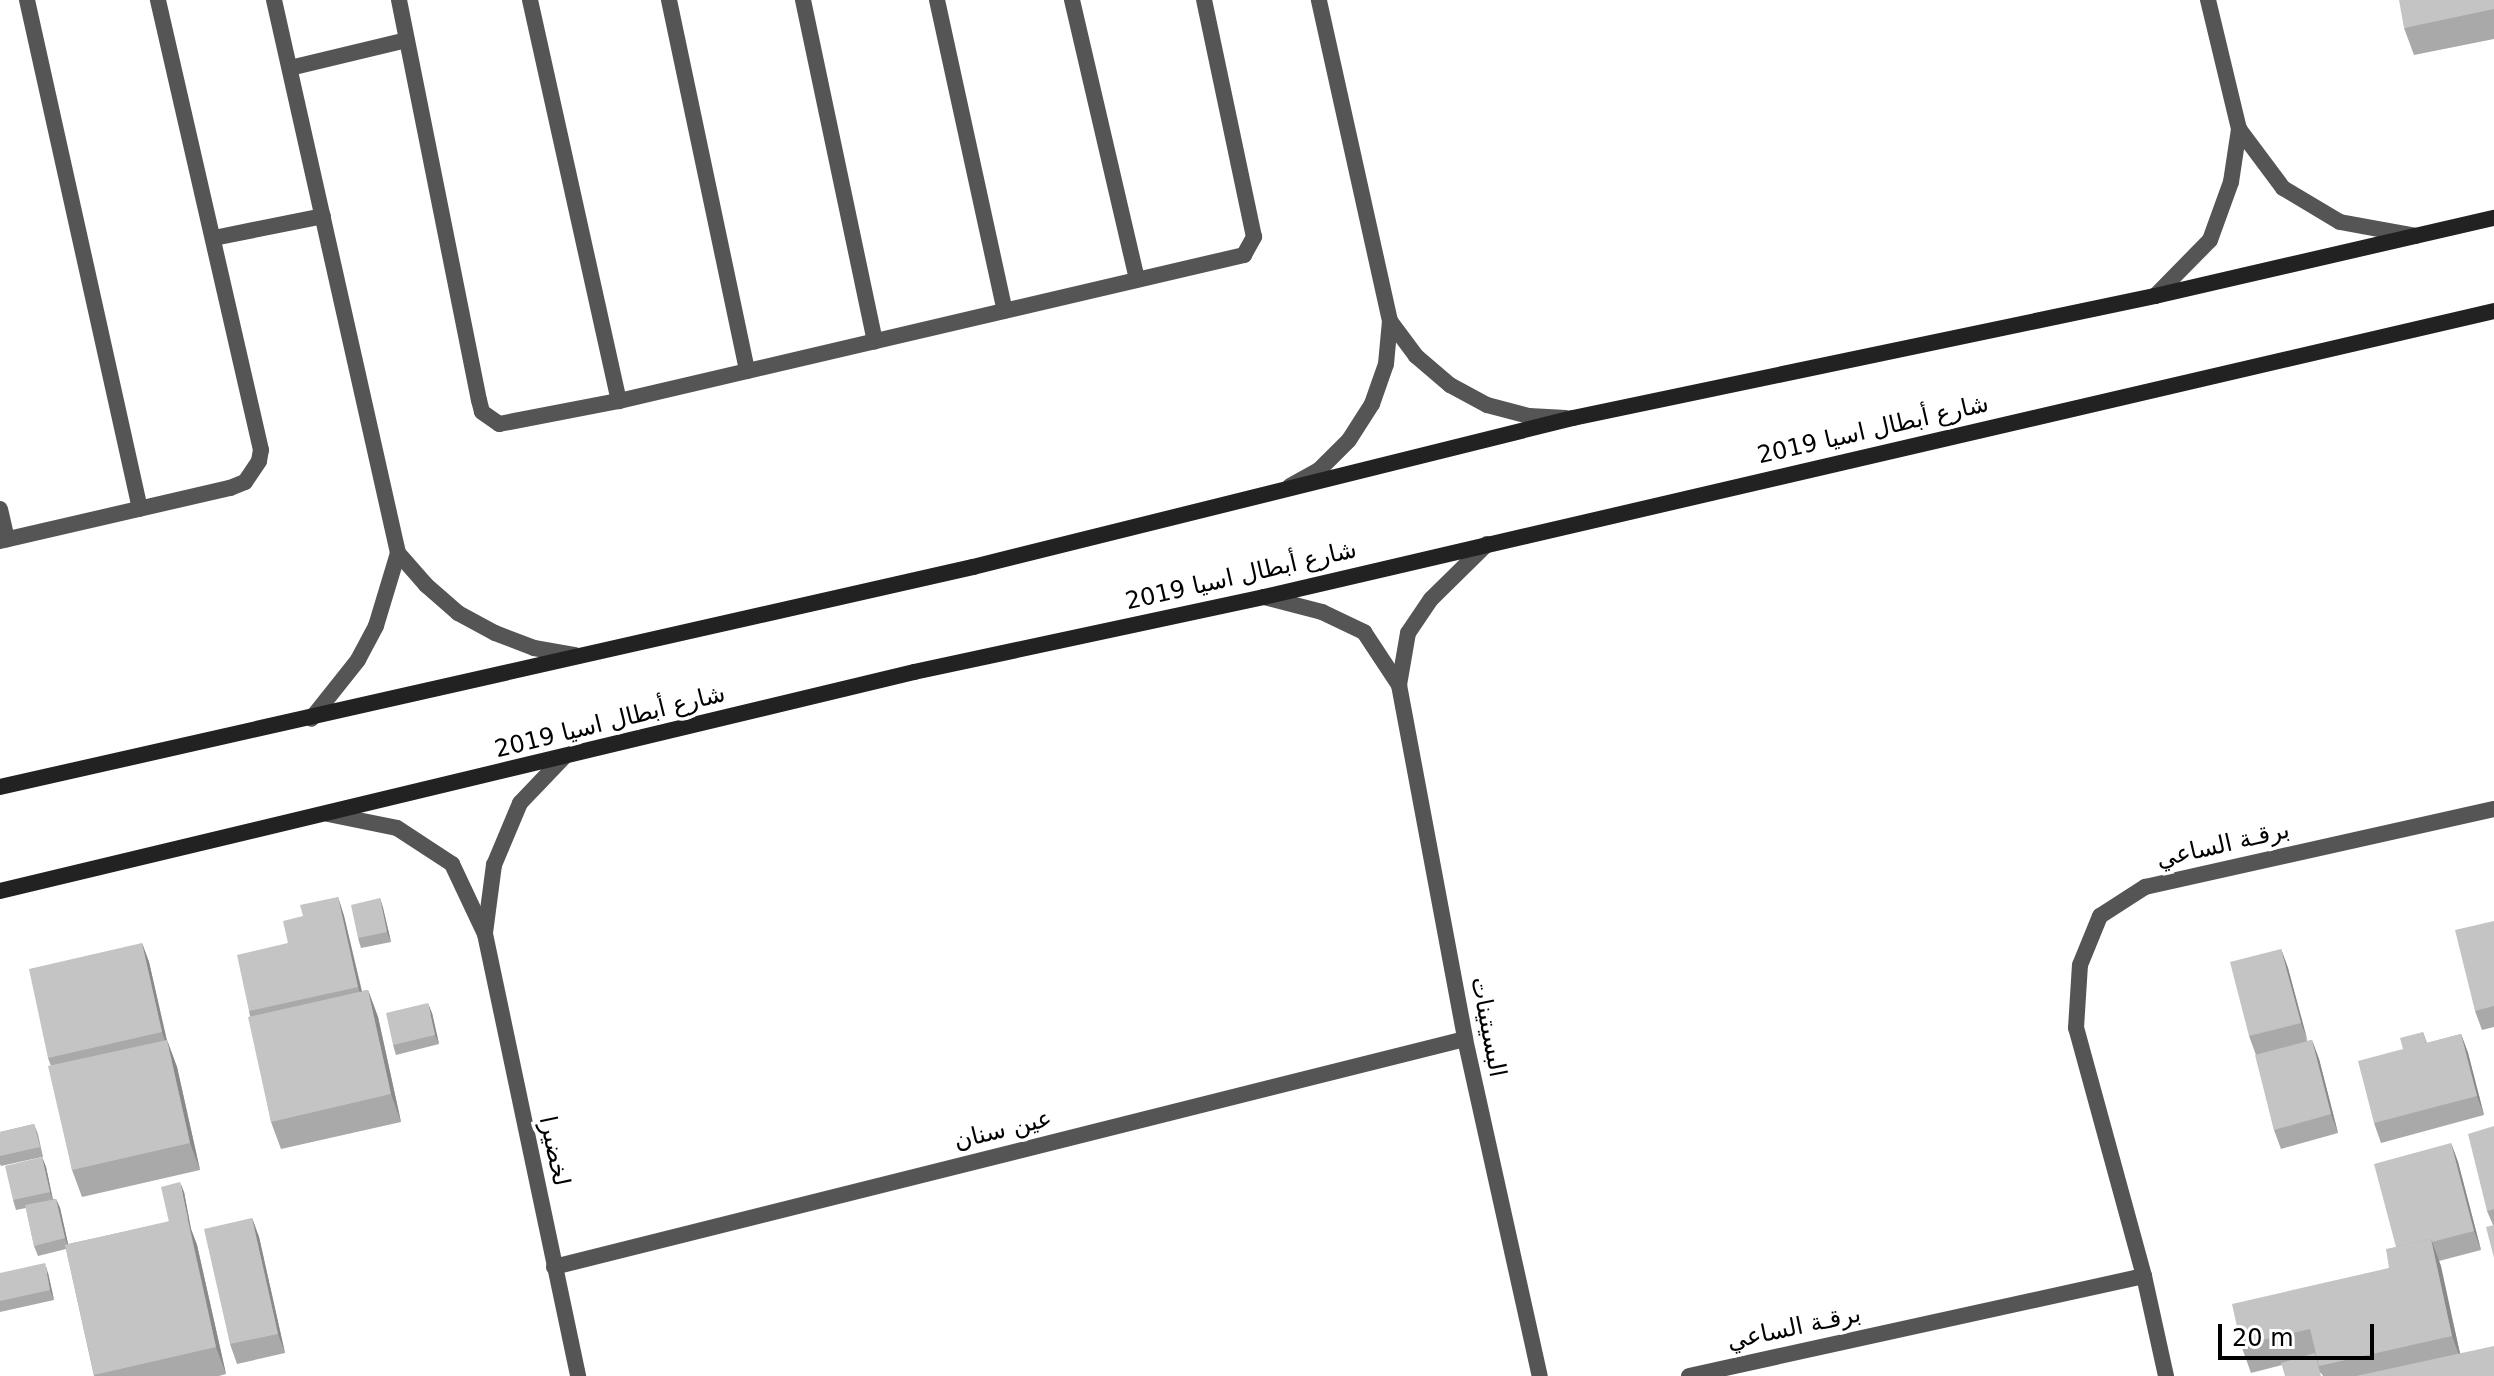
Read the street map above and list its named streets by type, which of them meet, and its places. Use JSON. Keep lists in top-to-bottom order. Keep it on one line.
{"streets":{"main road":["شارع أبطال اسيا 2019"],"street":["برقـة الساعي","البسيتينات","عين سنان","لخضيرا"]},"crossings":[["شارع أبطال اسيا 2019","البسيتينات"],["شارع أبطال اسيا 2019","لخضيرا"],["البسيتينات","عين سنان"],["عين سنان","لخضيرا"]],"scale_bar":"20 m"}
